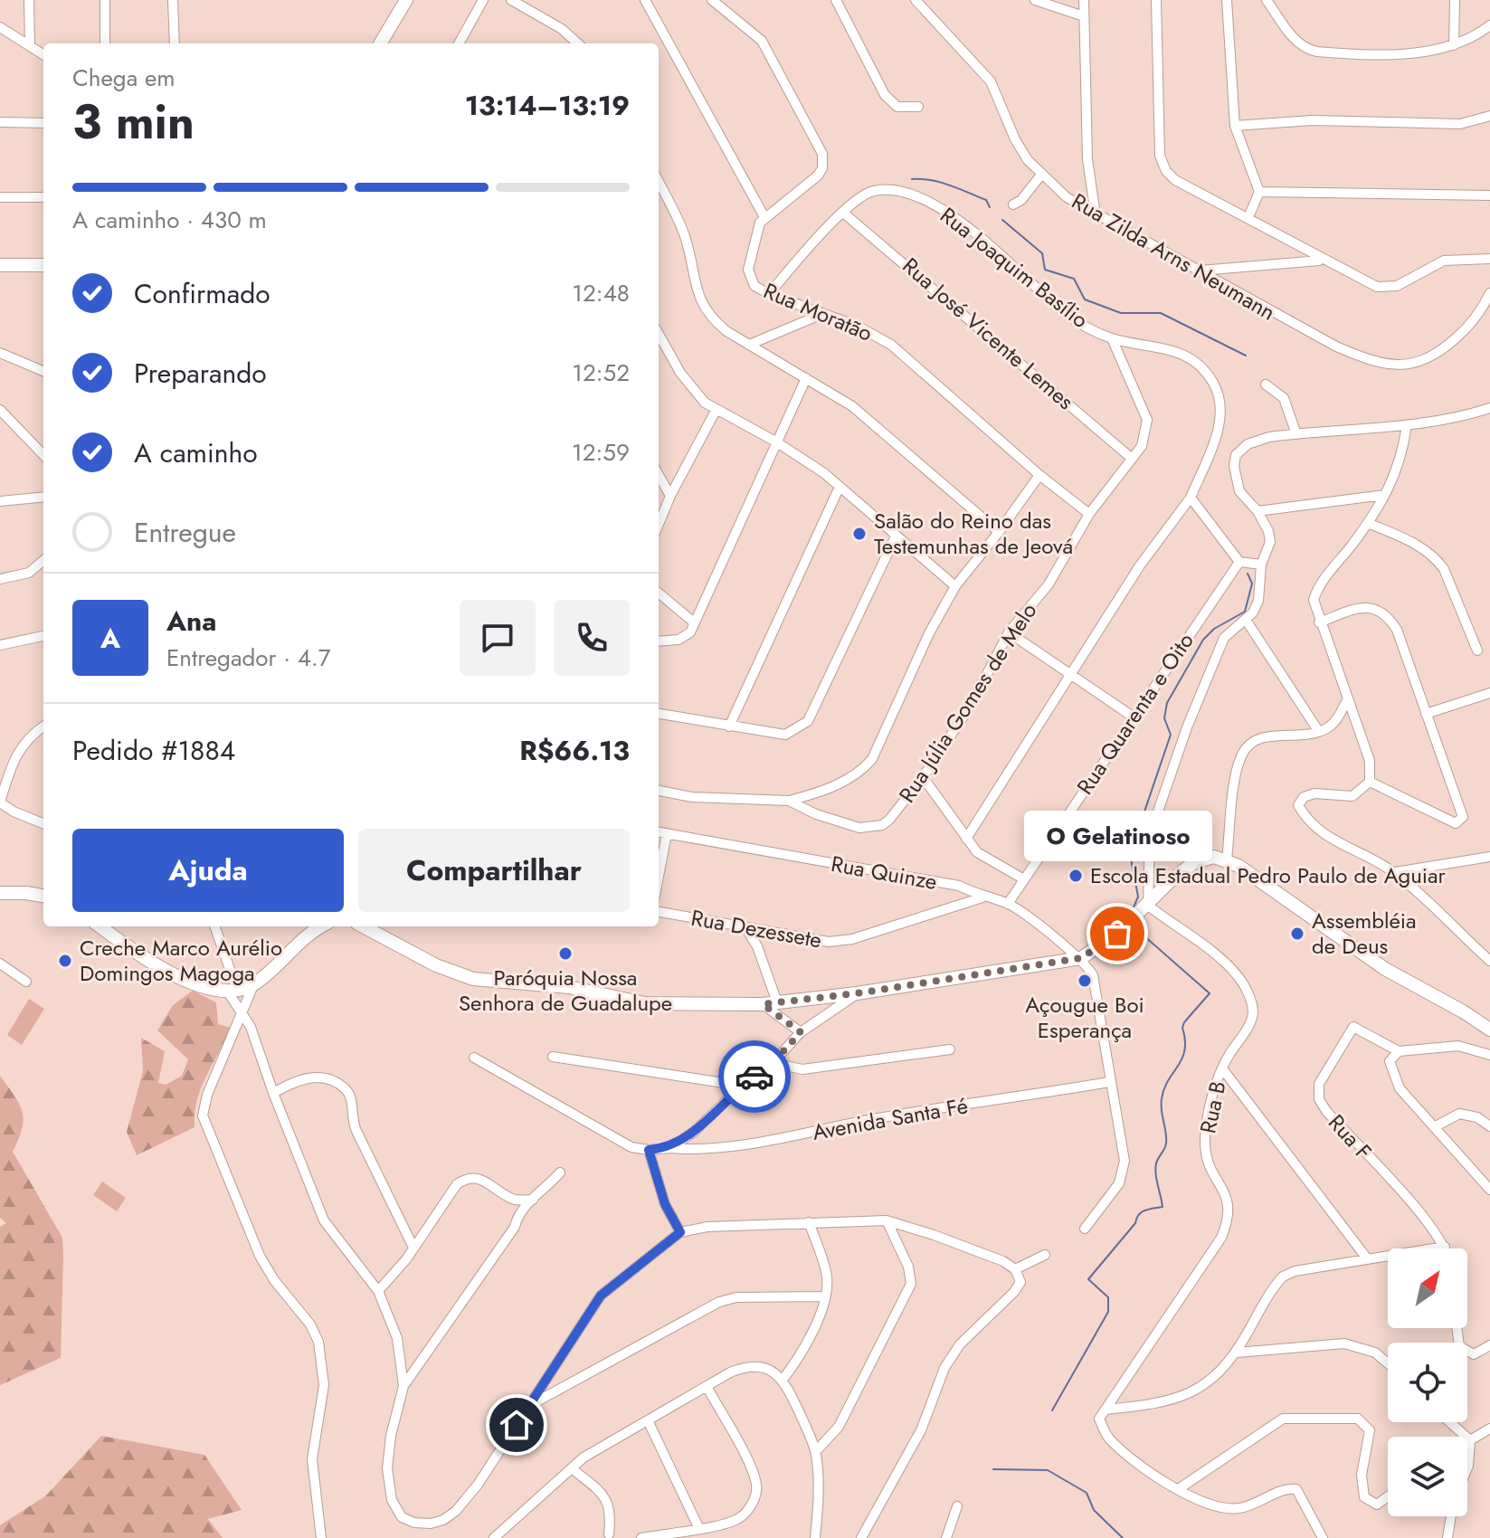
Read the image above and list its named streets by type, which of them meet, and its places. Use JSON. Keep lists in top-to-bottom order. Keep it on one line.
{"streets":{"street":["Rua Zilda Arns Neumann","Rua Joaquim Basílio","Rua Moratão","Rua José Vicente Lemes","Rua Júlia Gomes de Melo","Rua Quarenta e Oito","Rua Quinze","Rua Dezessete","Rua B","Avenida Santa Fé","Rua F"]},"crossings":[["Rua Joaquim Basílio","Rua Moratão"],["Rua Joaquim Basílio","Rua José Vicente Lemes"],["Rua Joaquim Basílio","Rua Júlia Gomes de Melo"],["Rua Moratão","Rua Júlia Gomes de Melo"],["Rua José Vicente Lemes","Rua Júlia Gomes de Melo"],["Rua Quarenta e Oito","Rua Quinze"],["Rua Quinze","Rua Dezessete"]],"places":["Salão do Reino das Testemunhas de Jeová","Escola Estadual Pedro Paulo de Aguiar","O Gelatinoso","Assembléia de Deus","Paróquia Nossa Senhora de Guadalupe","Creche Marco Aurélio Domingos Magoga","Açougue Boi Esperança"],"north":"top right","page":{"heading":["3 min","Chega em","13:14–13:19"],"panel":["Ana","Entregador · 4.7","Pedido #1884","R$66.13"],"bar":"A caminho · 430 m","list":[["Confirmado","12:48"],["Preparando","12:52"],["A caminho","12:59"],"Entregue"],"round":"A","bubble":"O Gelatinoso","buttons":["Ajuda","Compartilhar"]}}
